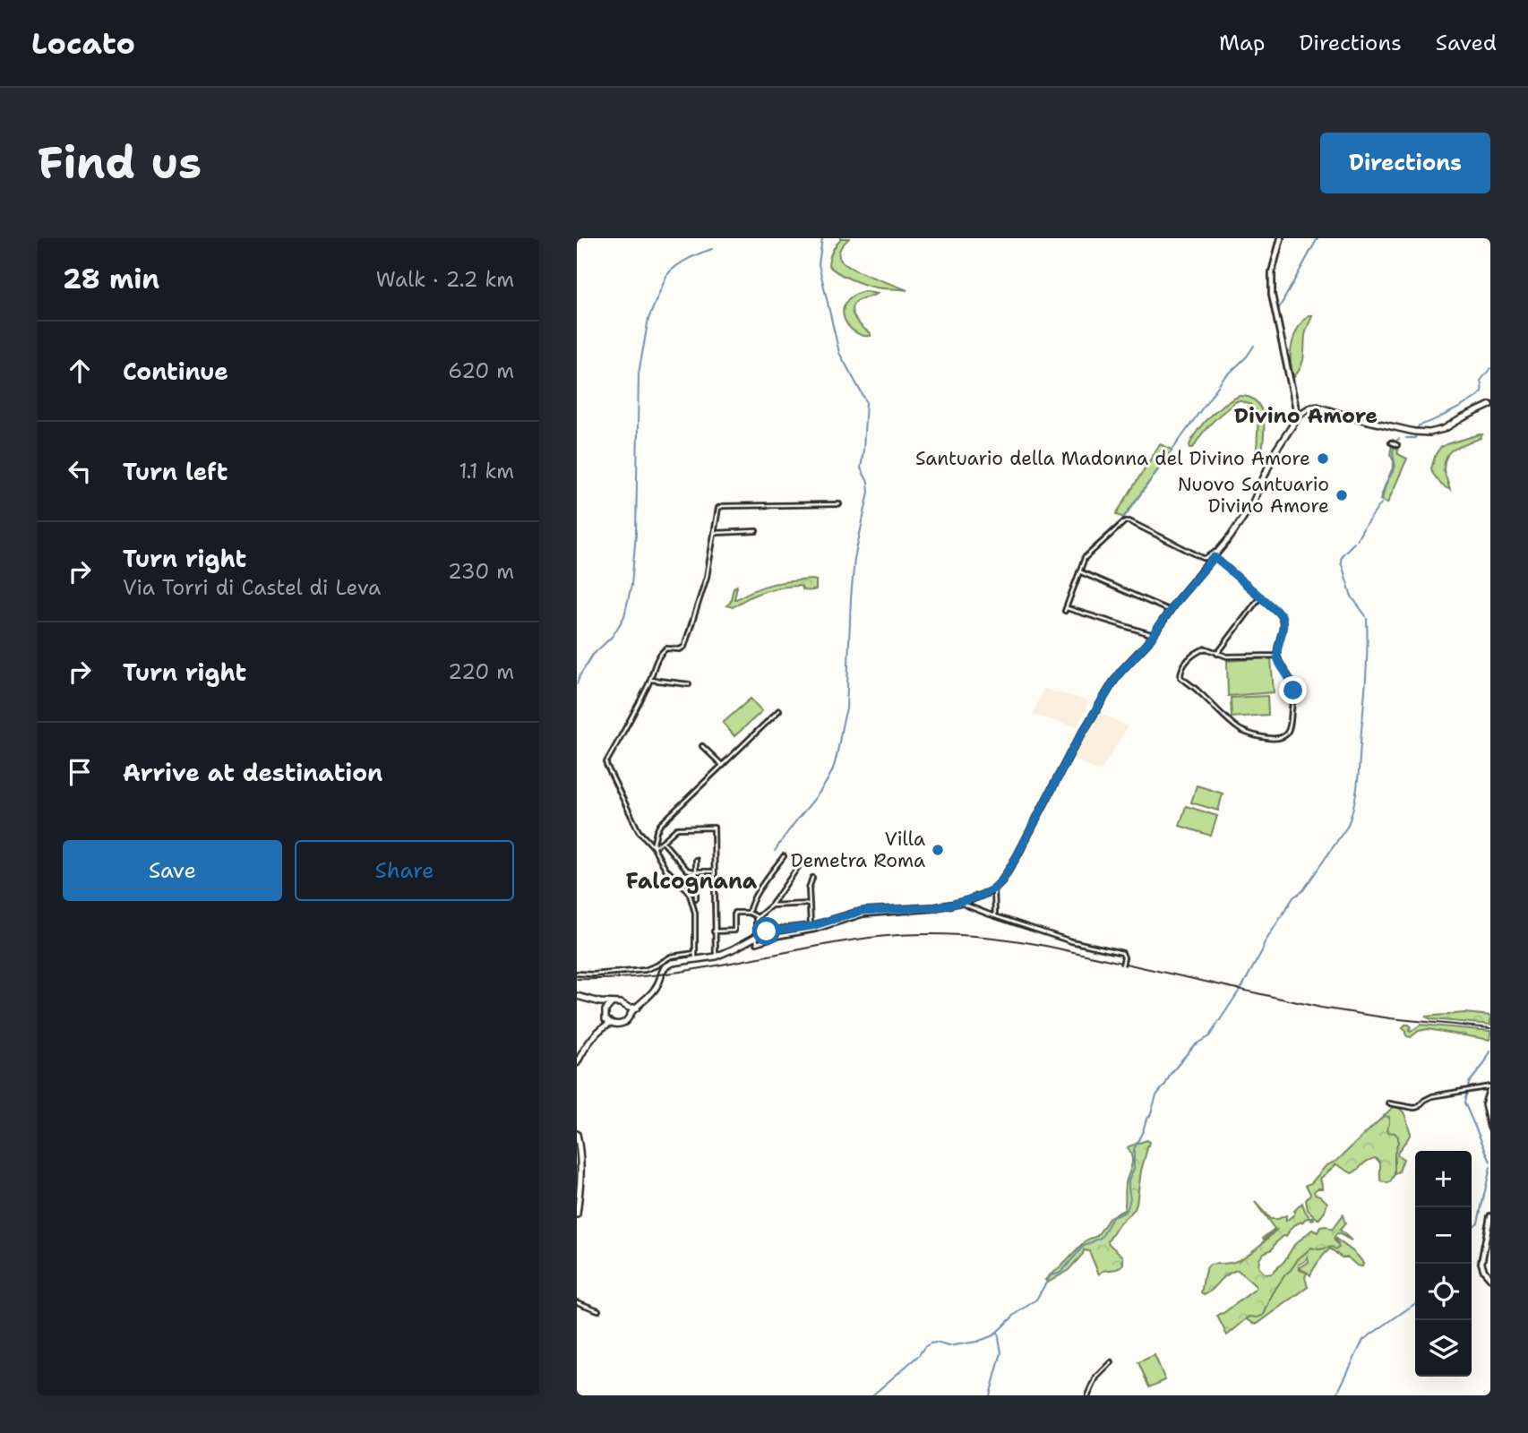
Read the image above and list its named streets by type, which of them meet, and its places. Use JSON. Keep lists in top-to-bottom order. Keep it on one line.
{"districts":["Divino Amore","Falcognana"],"places":["Santuario della Madonna del Divino Amore","Nuovo Santuario Divino Amore","Villa Demetra Roma"],"page":{"header":"Locato","nav":["Map","Directions","Saved"],"buttons":["Directions",["Save","Share"]],"title":"Find us","heading":["28 min","Walk · 2.2 km"],"list":[["Continue","620 m"],["Turn left","1.1 km"],["Turn right","Via Torri di Castel di Leva","230 m"],["Turn right","220 m"],"Arrive at destination"],"map_buttons":["+","−"]}}
